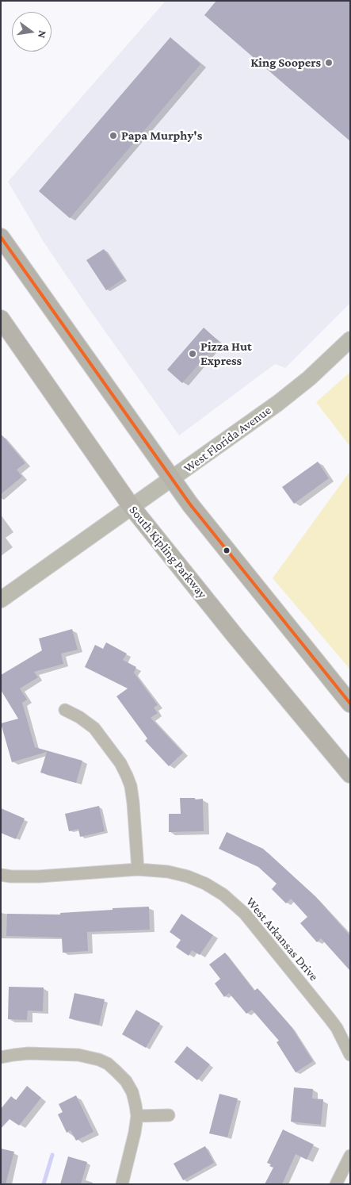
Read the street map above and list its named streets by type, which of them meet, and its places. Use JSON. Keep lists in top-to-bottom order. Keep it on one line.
{"streets":{"main road":["South Kipling Parkway"],"street":["West Florida Avenue","West Arkansas Drive"]},"crossings":[["West Florida Avenue","South Kipling Parkway"]],"places":["King Soopers","Papa Murphy's","Pizza Hut Express"],"north":"right"}
